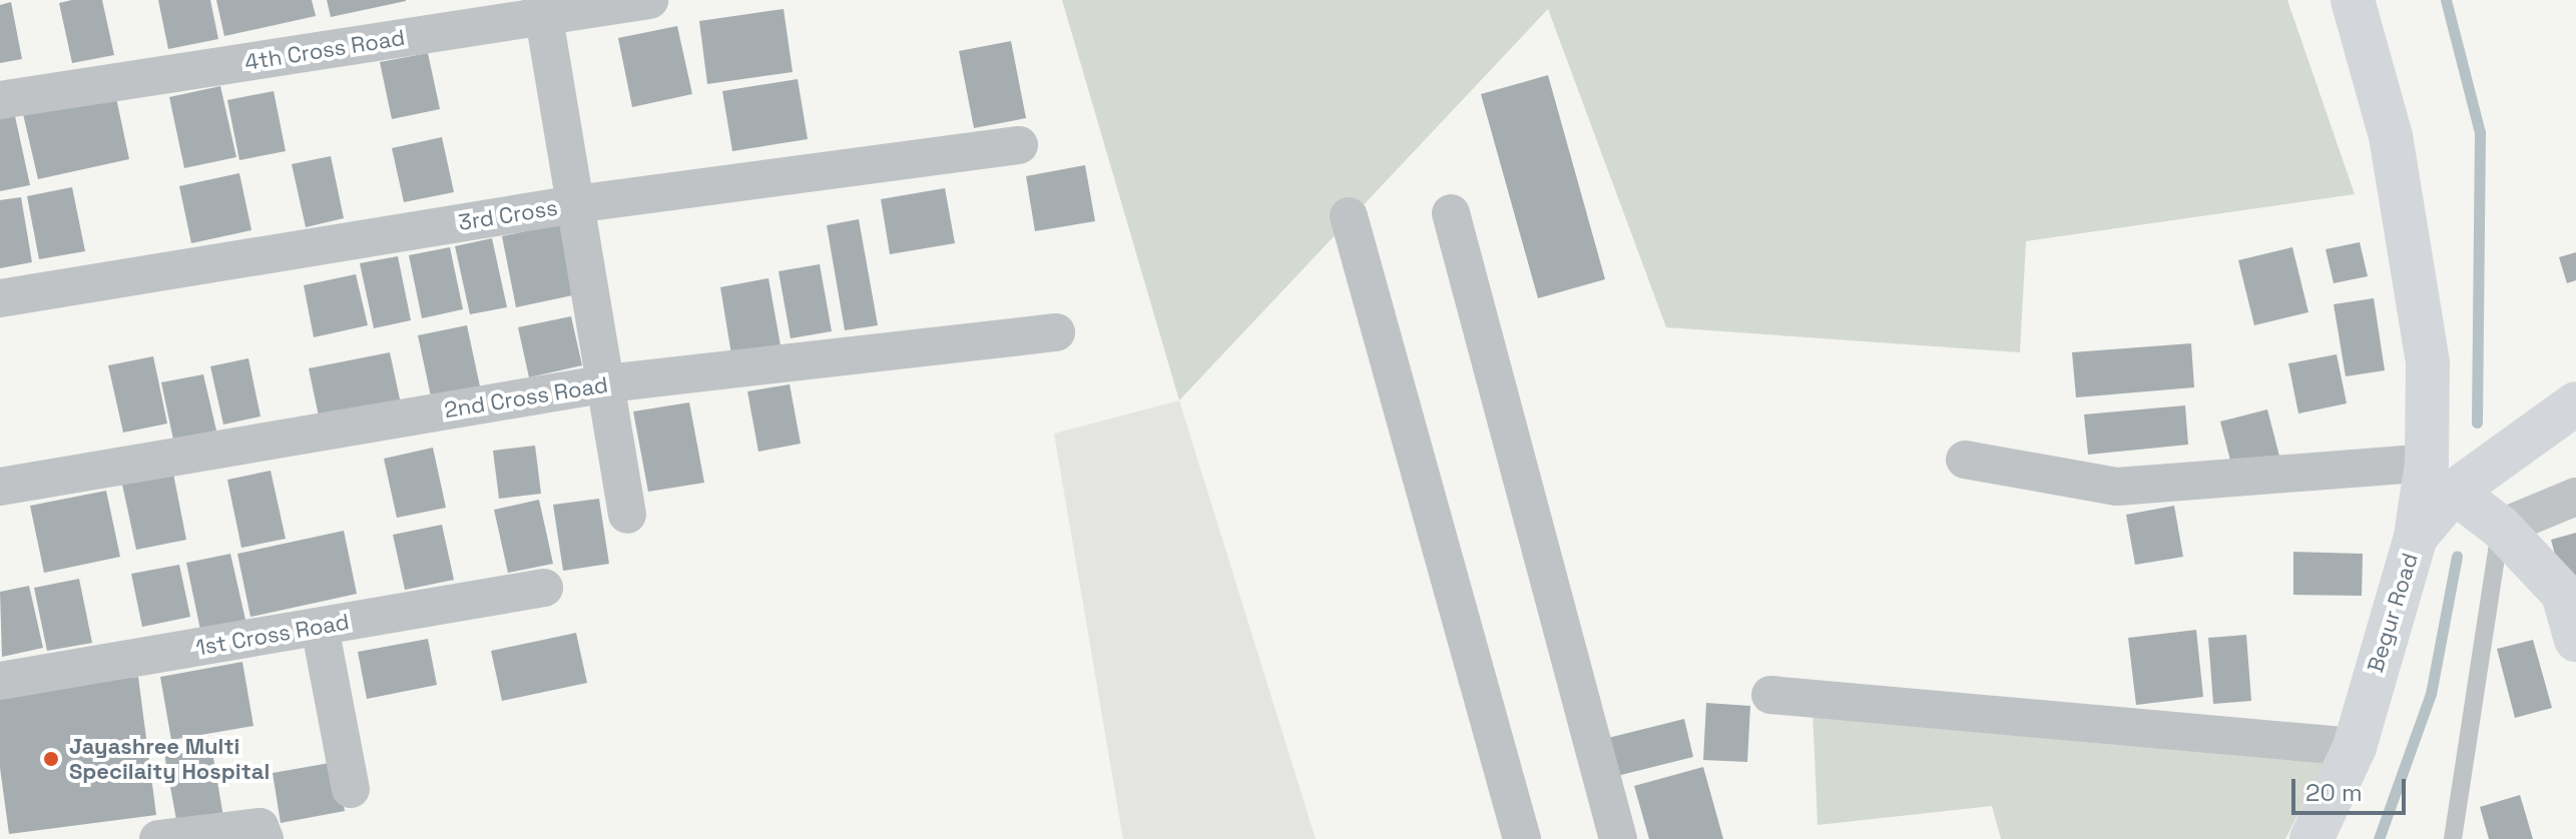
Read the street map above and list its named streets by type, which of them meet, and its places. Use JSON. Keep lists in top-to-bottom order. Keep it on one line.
{"streets":{"main road":["Begur Road"],"street":["4th Cross Road","3rd Cross","2nd Cross Road","1st Cross Road"]},"places":["Jayashree Multi Specilaity Hospital"],"scale_bar":"20 m"}
